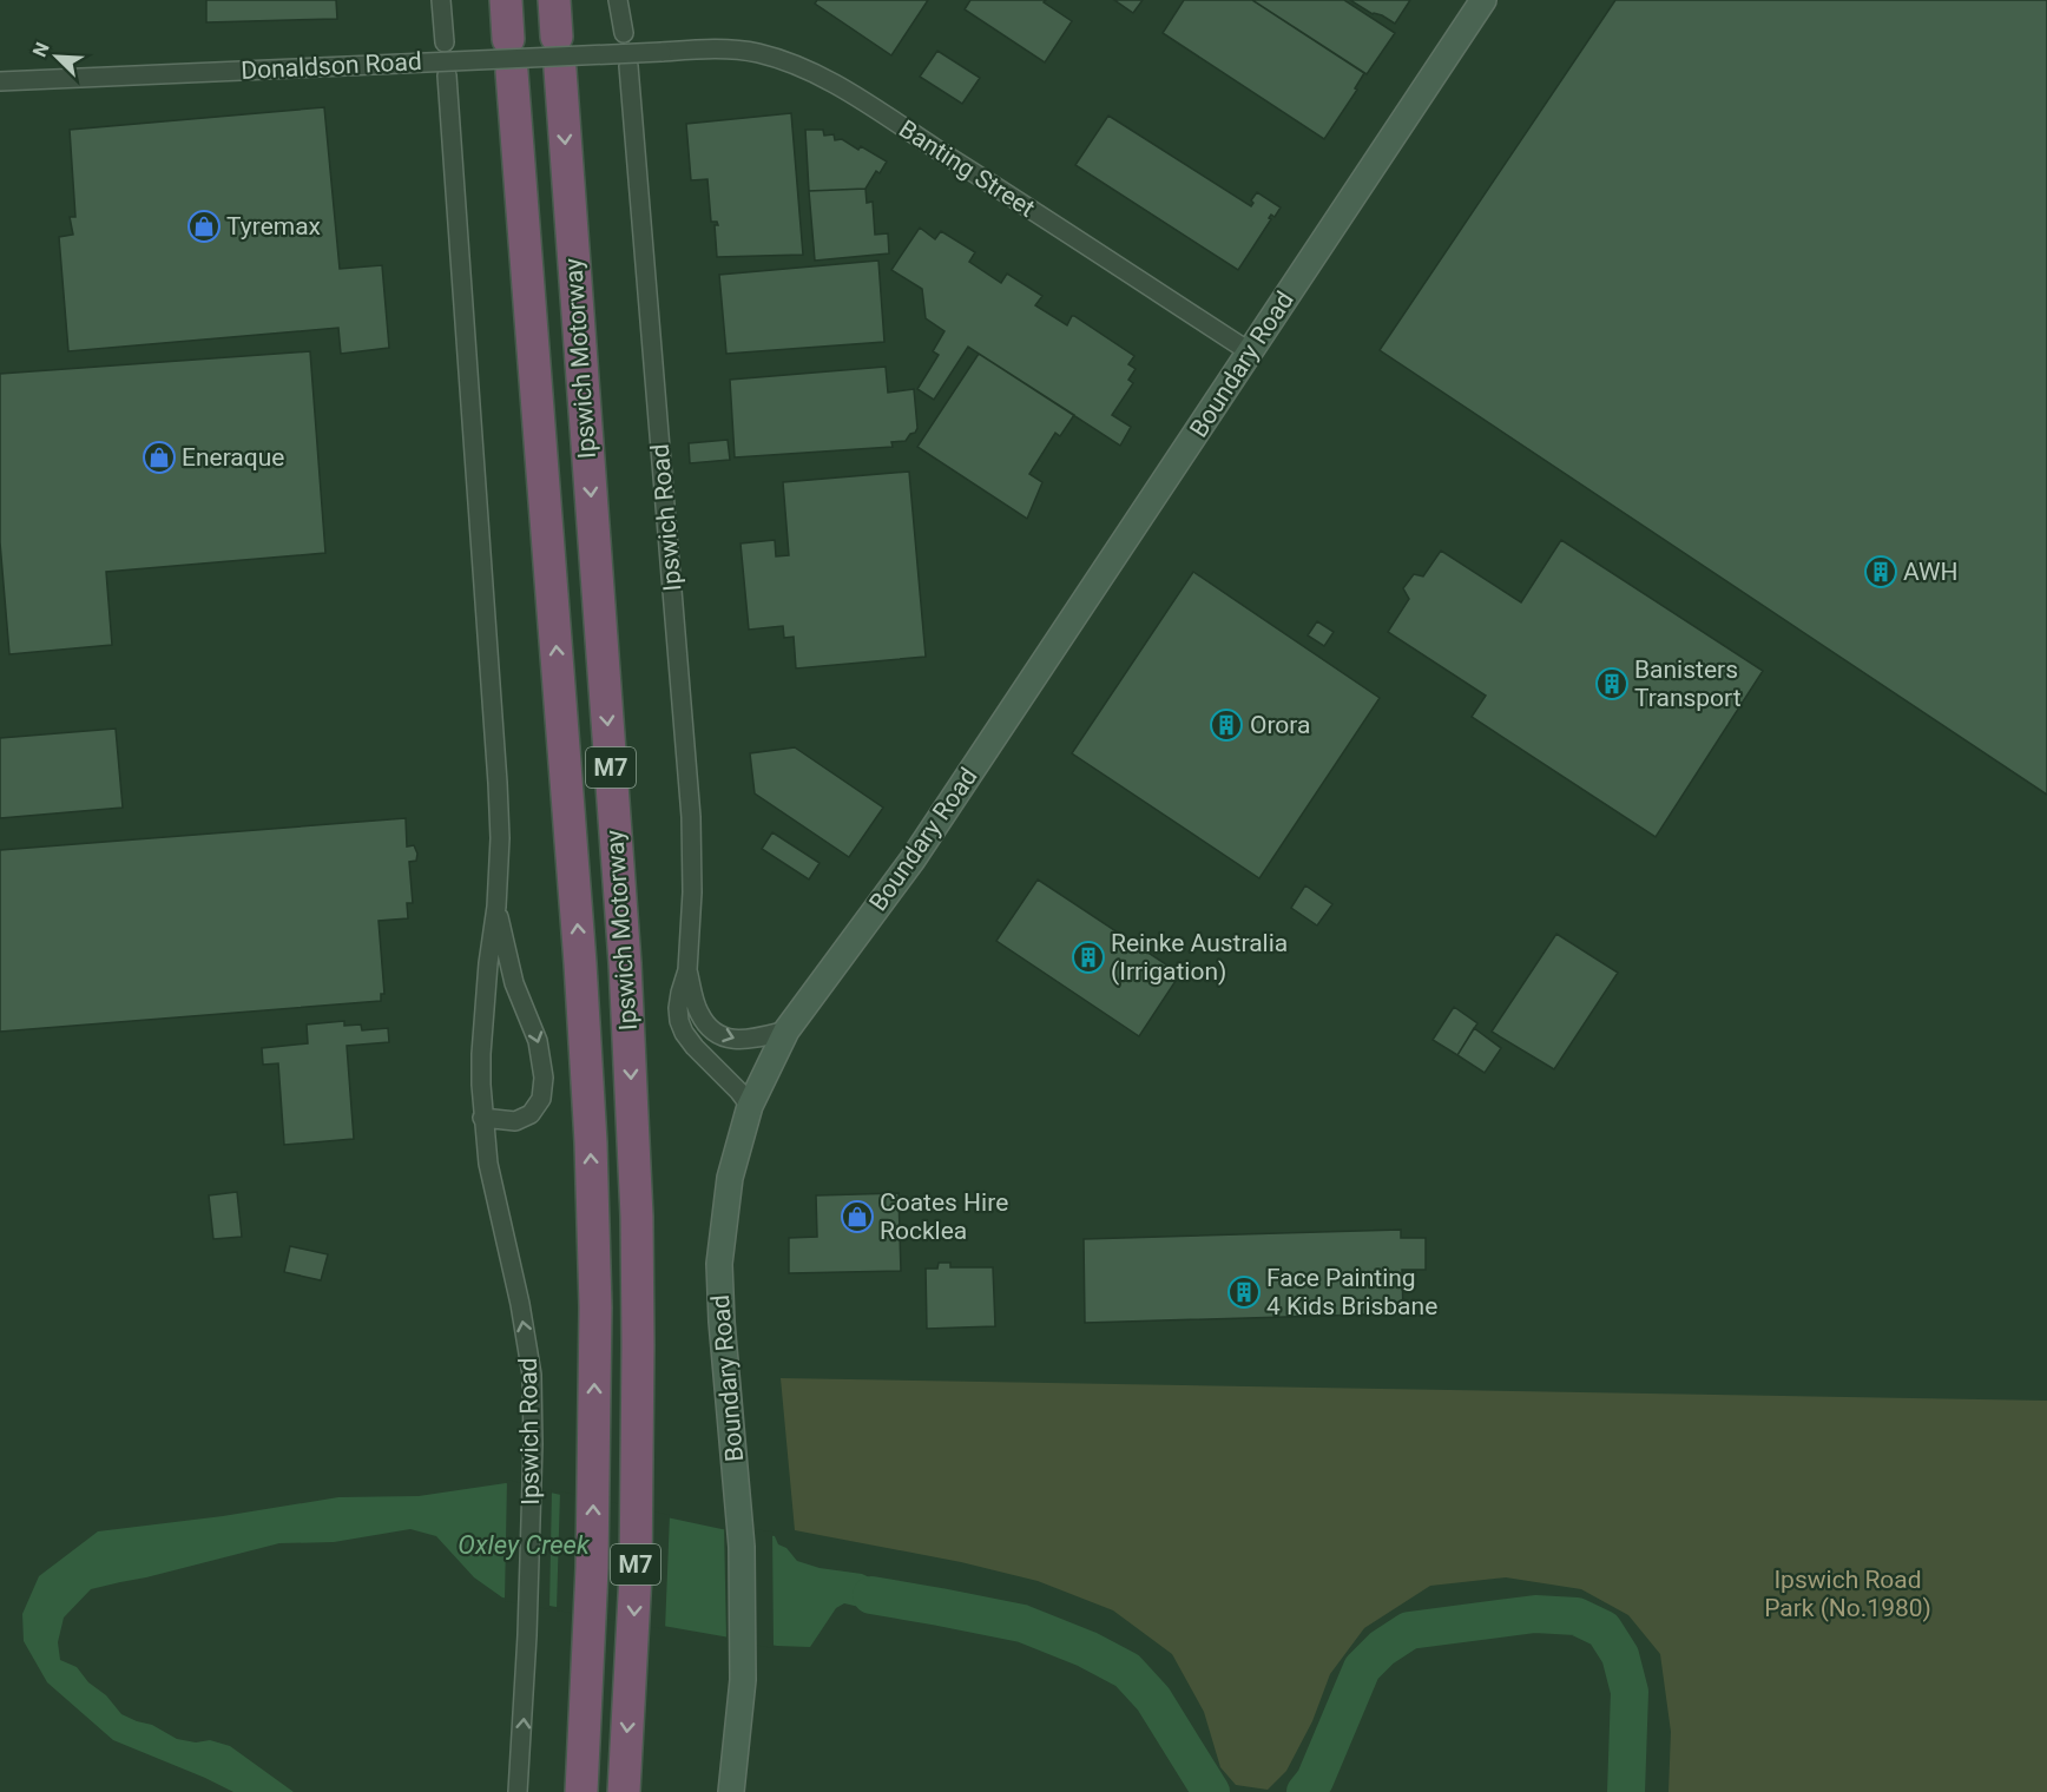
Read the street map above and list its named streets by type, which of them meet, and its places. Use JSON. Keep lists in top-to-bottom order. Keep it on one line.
{"streets":{"highway":["Ipswich Motorway","M7"],"main road":["Boundary Road"],"street":["Donaldson Road","Banting Street","Ipswich Road"]},"crossings":[["Donaldson Road","Banting Street"],["Banting Street","Boundary Road"],["Boundary Road","Ipswich Road"]],"water":["Oxley Creek"],"parks":["Ipswich Road Park (No.1980)"],"places":{"shop":["Tyremax","Eneraque","Coates Hire Rocklea"],"building":["AWH","Banisters Transport","Orora","Reinke Australia (Irrigation)","Face Painting 4 Kids Brisbane"]},"north":"top left"}
